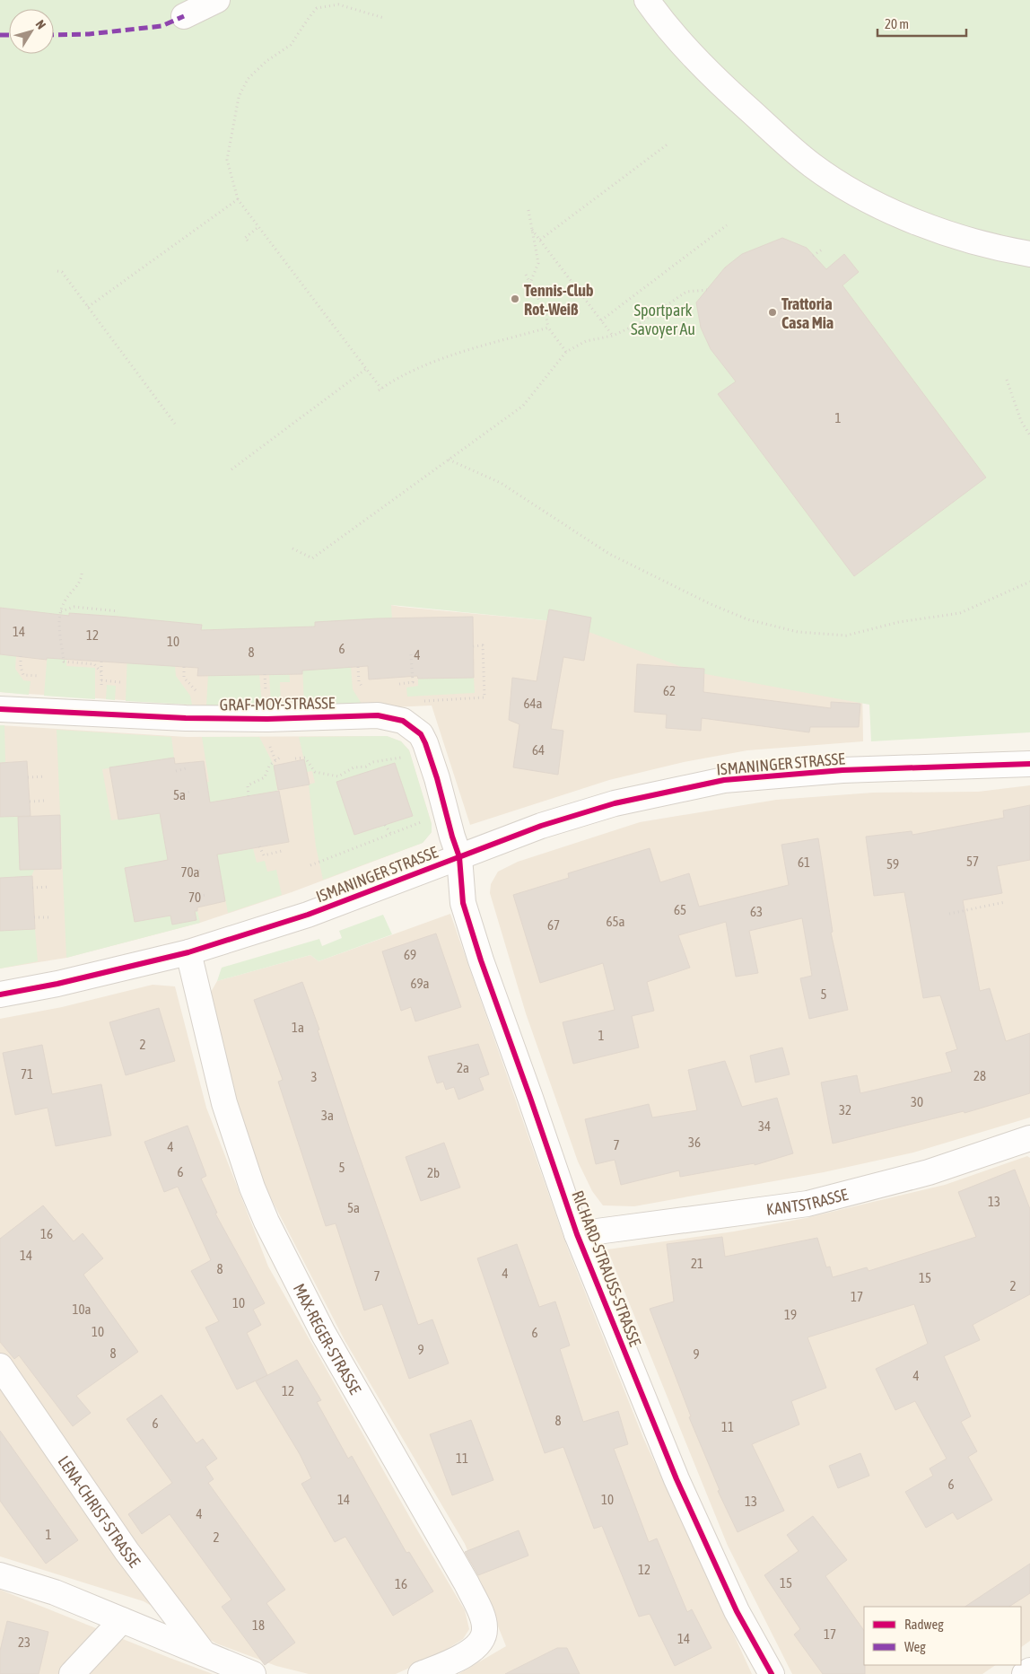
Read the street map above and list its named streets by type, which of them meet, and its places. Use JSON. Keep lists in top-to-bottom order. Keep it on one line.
{"streets":{"street":["GRAF-MOY-STRASSE","ISMANINGER STRASSE","KANTSTRASSE","RICHARD-STRAUSS-STRASSE","MAX-REGER-STRASSE","LENA-CHRIST-STRASSE"]},"crossings":[["GRAF-MOY-STRASSE","ISMANINGER STRASSE"],["GRAF-MOY-STRASSE","RICHARD-STRAUSS-STRASSE"],["ISMANINGER STRASSE","RICHARD-STRAUSS-STRASSE"],["ISMANINGER STRASSE","MAX-REGER-STRASSE"],["KANTSTRASSE","RICHARD-STRAUSS-STRASSE"]],"parks":["Sportpark Savoyer Au"],"places":["Tennis-Club Rot-Weiß","Trattoria Casa Mia"],"house_numbers":["1","14","12","10","6","8","4","62","64a","64","5a","57","61","59","70a","70","65","63","65a","67","69","69a","5","1a","1","2","2a","71","28","3","30","32","3a","34","36","7","4","5","6","2b","13","5a","16","14","21","8","4","7","15","2","17","10","10a","19","10","6","9","8","9","4","12","8","6","11","11","6","14","10","13","4","1","2","12","15","16","18","17","14","23"],"legend":["Radweg","Weg"],"scale_bar":"20 m","north":"top right"}
